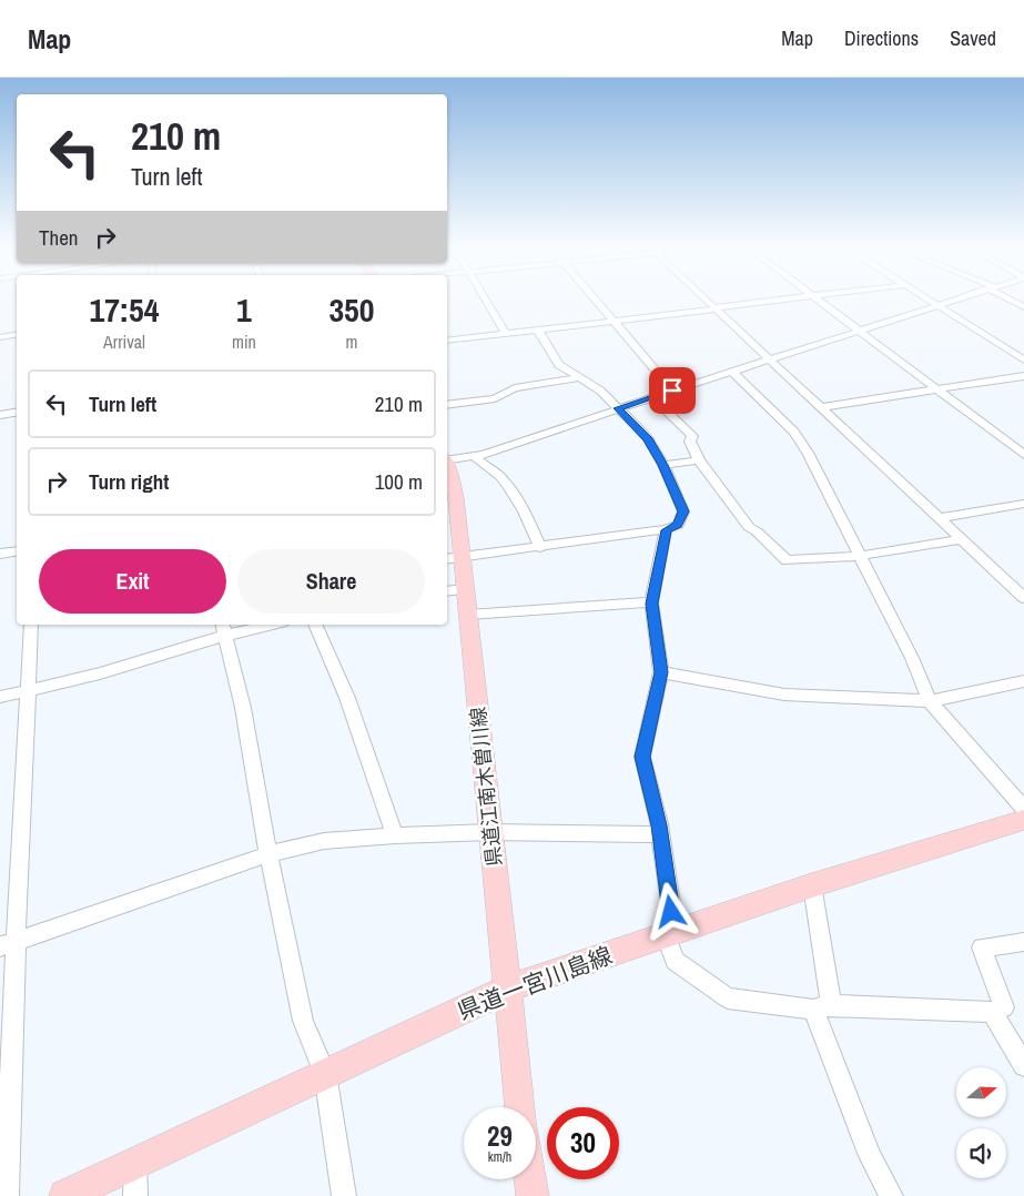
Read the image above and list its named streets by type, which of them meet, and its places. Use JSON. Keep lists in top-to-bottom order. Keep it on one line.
{"streets":{"main road":["県道江南木曽川線","県道一宮川島線"]},"crossings":[["県道江南木曽川線","県道一宮川島線"]],"north":"right","page":{"header":"Map","nav":["Map","Directions","Saved"],"turn":["210 m","Turn left"],"then":"Then","eta":["17:54","Arrival","1","min","350","m"],"list":[{"name":"Turn left","value":"210 m"},{"name":"Turn right","value":"100 m"}],"buttons":["Exit","Share"],"speed":"29 km/h","limit":"30"}}
